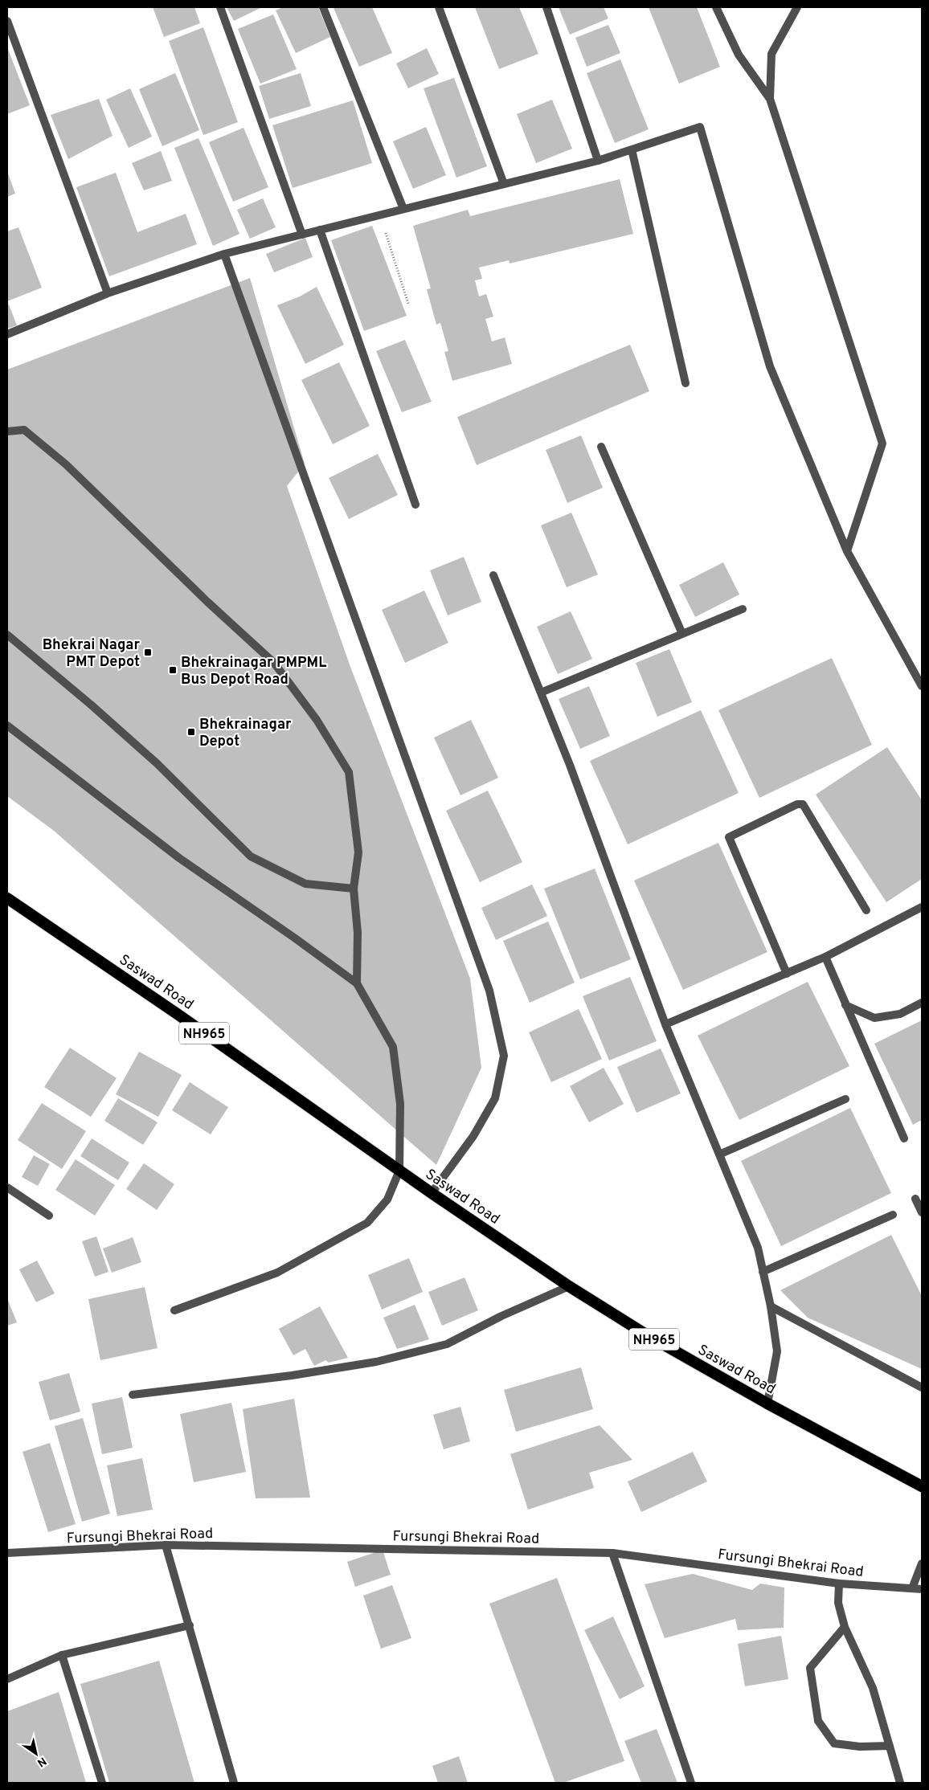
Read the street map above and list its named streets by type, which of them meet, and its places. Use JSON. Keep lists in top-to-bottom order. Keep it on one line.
{"streets":{"highway":["Saswad Road","NH965"],"street":["Fursungi Bhekrai Road"]},"places":{"transit":["Bhekrai Nagar PMT Depot","Bhekrainagar PMPML Bus Depot Road","Bhekrainagar Depot"]},"north":"bottom right"}
